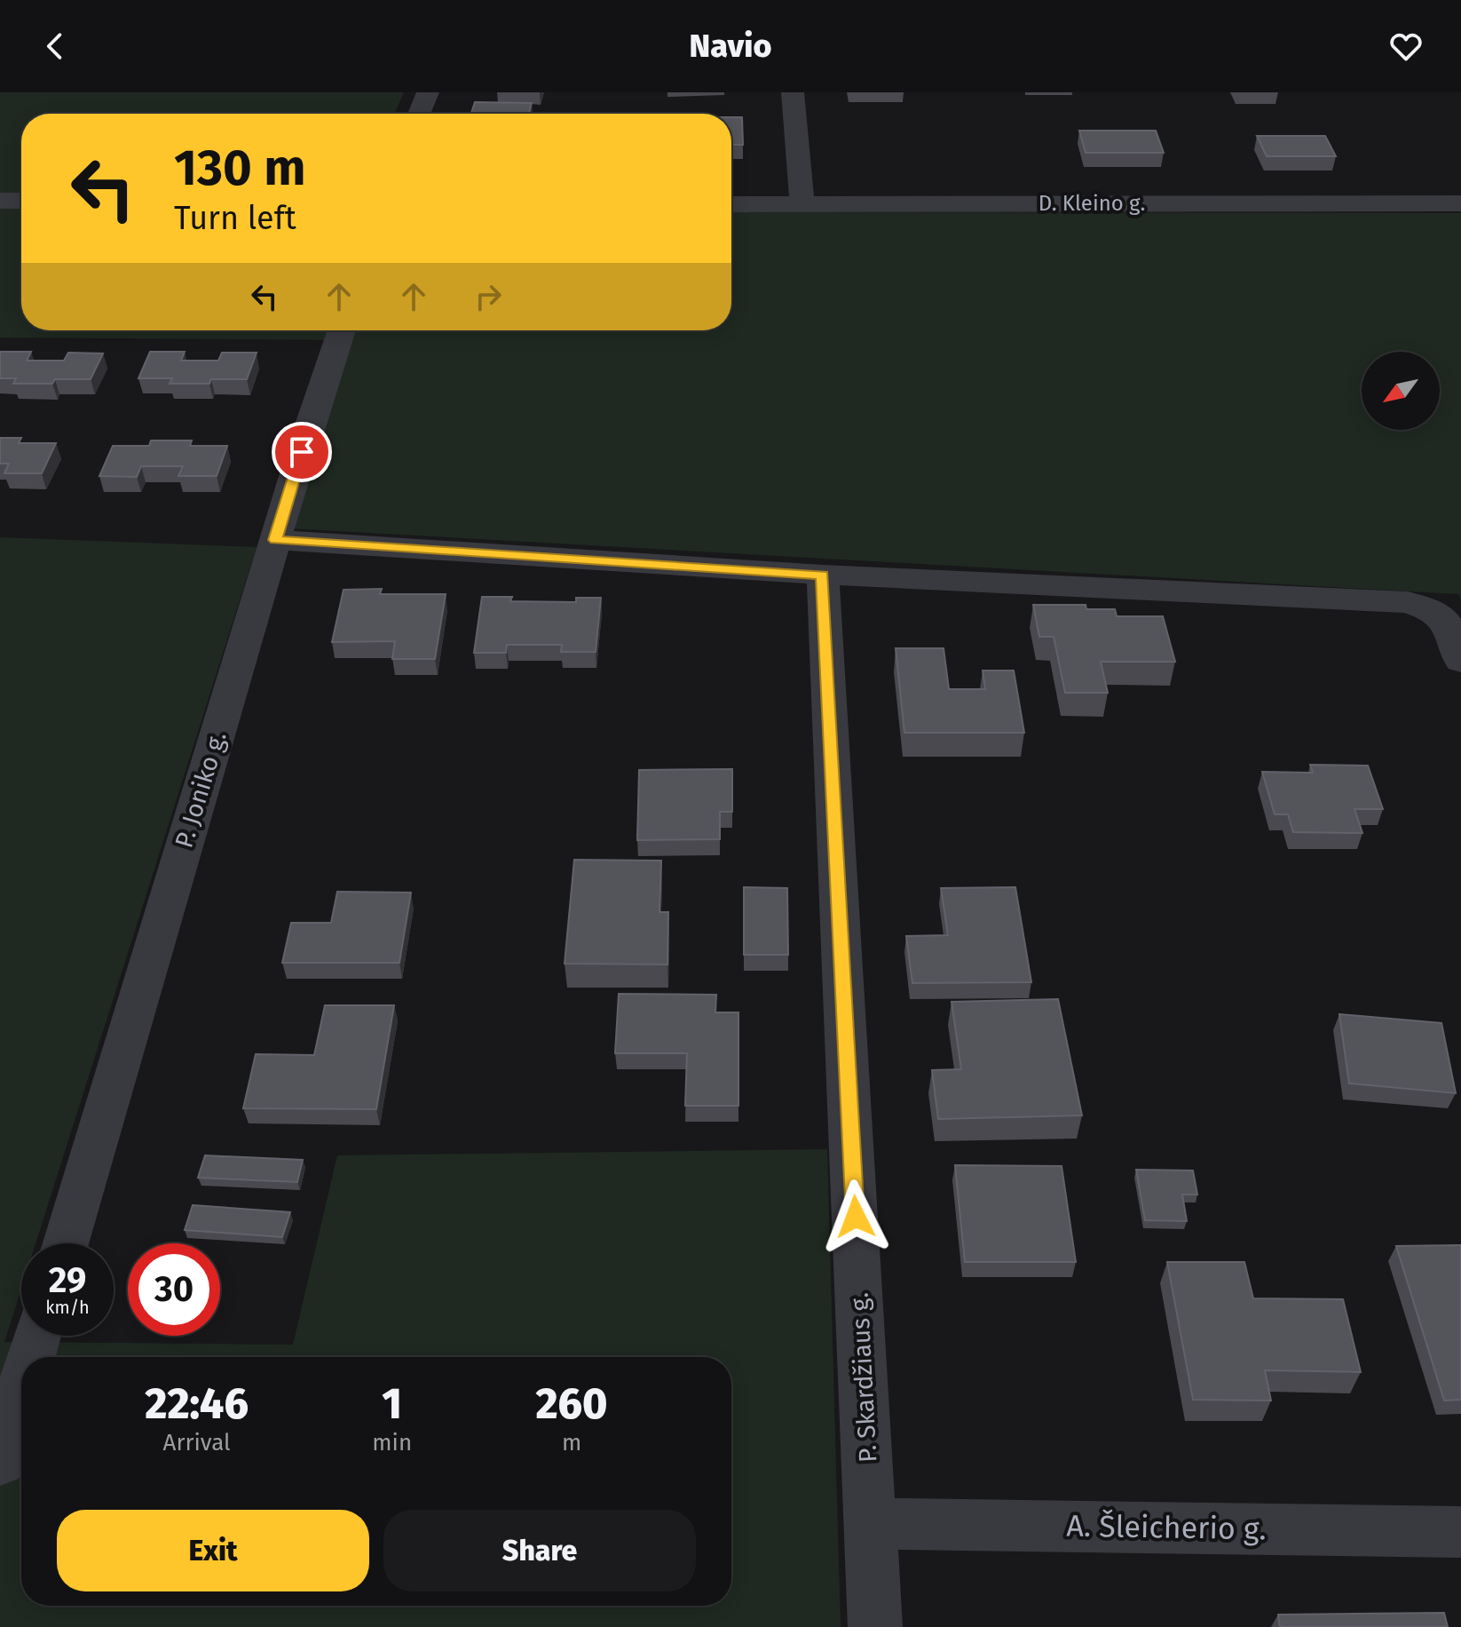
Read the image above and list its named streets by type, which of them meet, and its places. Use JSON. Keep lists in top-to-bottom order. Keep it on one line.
{"streets":{"street":["D. Kleino g.","P. Joniko g.","P. Skardžiaus g.","A. Šleicherio g."]},"crossings":[["P. Skardžiaus g.","A. Šleicherio g."]],"north":"bottom left","page":{"header":"Navio","turn":["130 m","Turn left"],"speed":"29 km/h","limit":"30","eta":["22:46","Arrival","1","min","260","m"],"buttons":["Exit","Share"]}}
